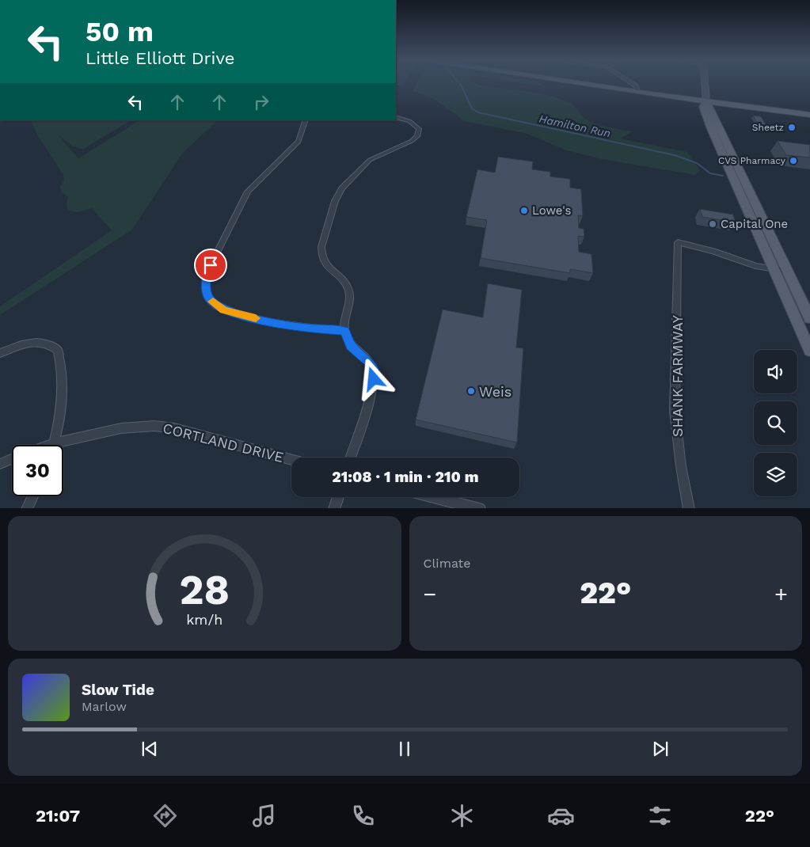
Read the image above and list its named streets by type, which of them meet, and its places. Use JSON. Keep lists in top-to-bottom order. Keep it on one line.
{"streets":{"street":["SHANK FARMWAY","CORTLAND DRIVE"]},"water":["Hamilton Run"],"places":["Sheetz","CVS Pharmacy","Lowe's","Capital One","Weis"],"page":{"turn":["50 m","Little Elliott Drive"],"limit":"30","trip":"21:08 · 1 min · 210 m","tile":"Climate","heat":["−","22°","+"],"song":["Slow Tide","Marlow"],"tabs":["21:07","22°"],"gauge":["28","km/h"]}}
